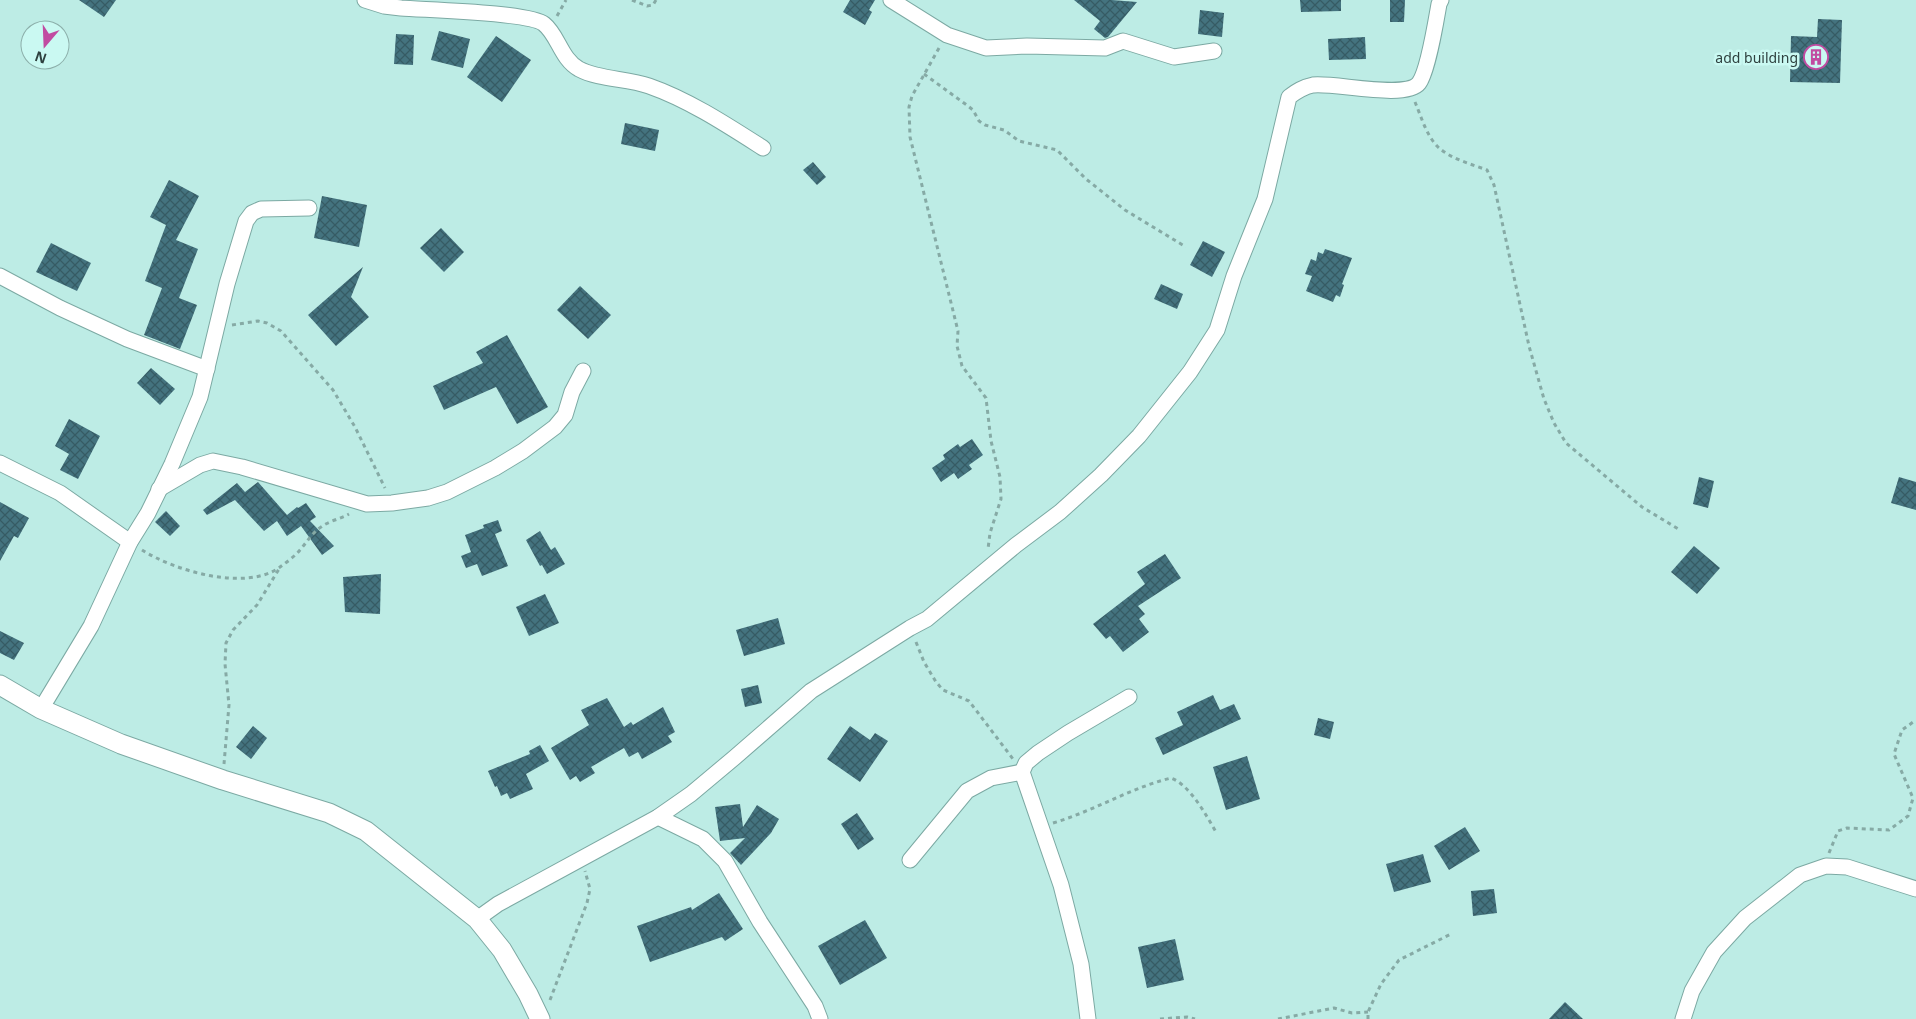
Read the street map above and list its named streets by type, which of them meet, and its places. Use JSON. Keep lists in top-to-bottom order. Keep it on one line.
{"places":{"building":["add building"]},"north":"bottom"}
